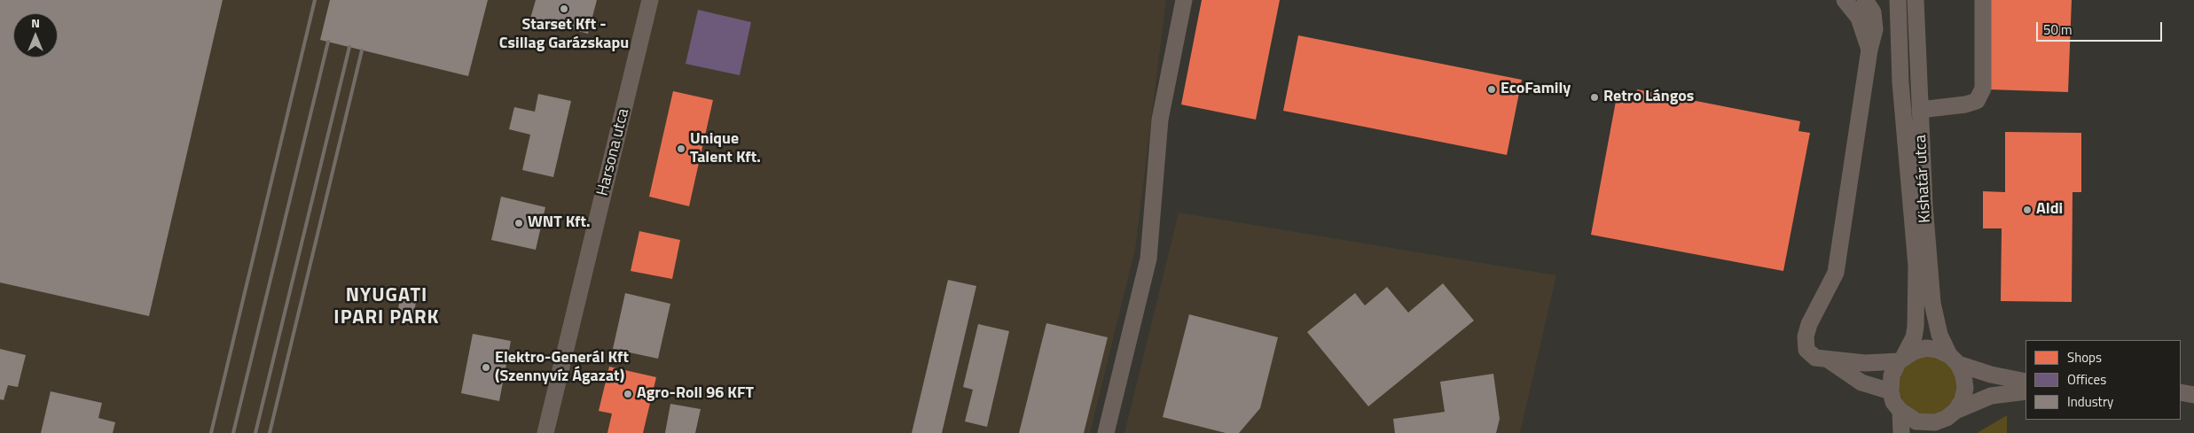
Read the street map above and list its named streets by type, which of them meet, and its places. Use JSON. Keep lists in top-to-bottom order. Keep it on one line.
{"streets":{"street":["Harsona utca","Kishatár utca"]},"districts":["NYUGATI IPARI PARK"],"places":["Starset Kft - Csillag Garázskapu","EcoFamily","Retro Lángos","Unique Talent Kft.","Aldi","WNT Kft.","Elektro-Generál Kft (Szennyvíz Ágazat)","Agro-Roll 96 KFT"],"legend":["Shops","Offices","Industry"],"scale_bar":"50 m","north":"top"}
